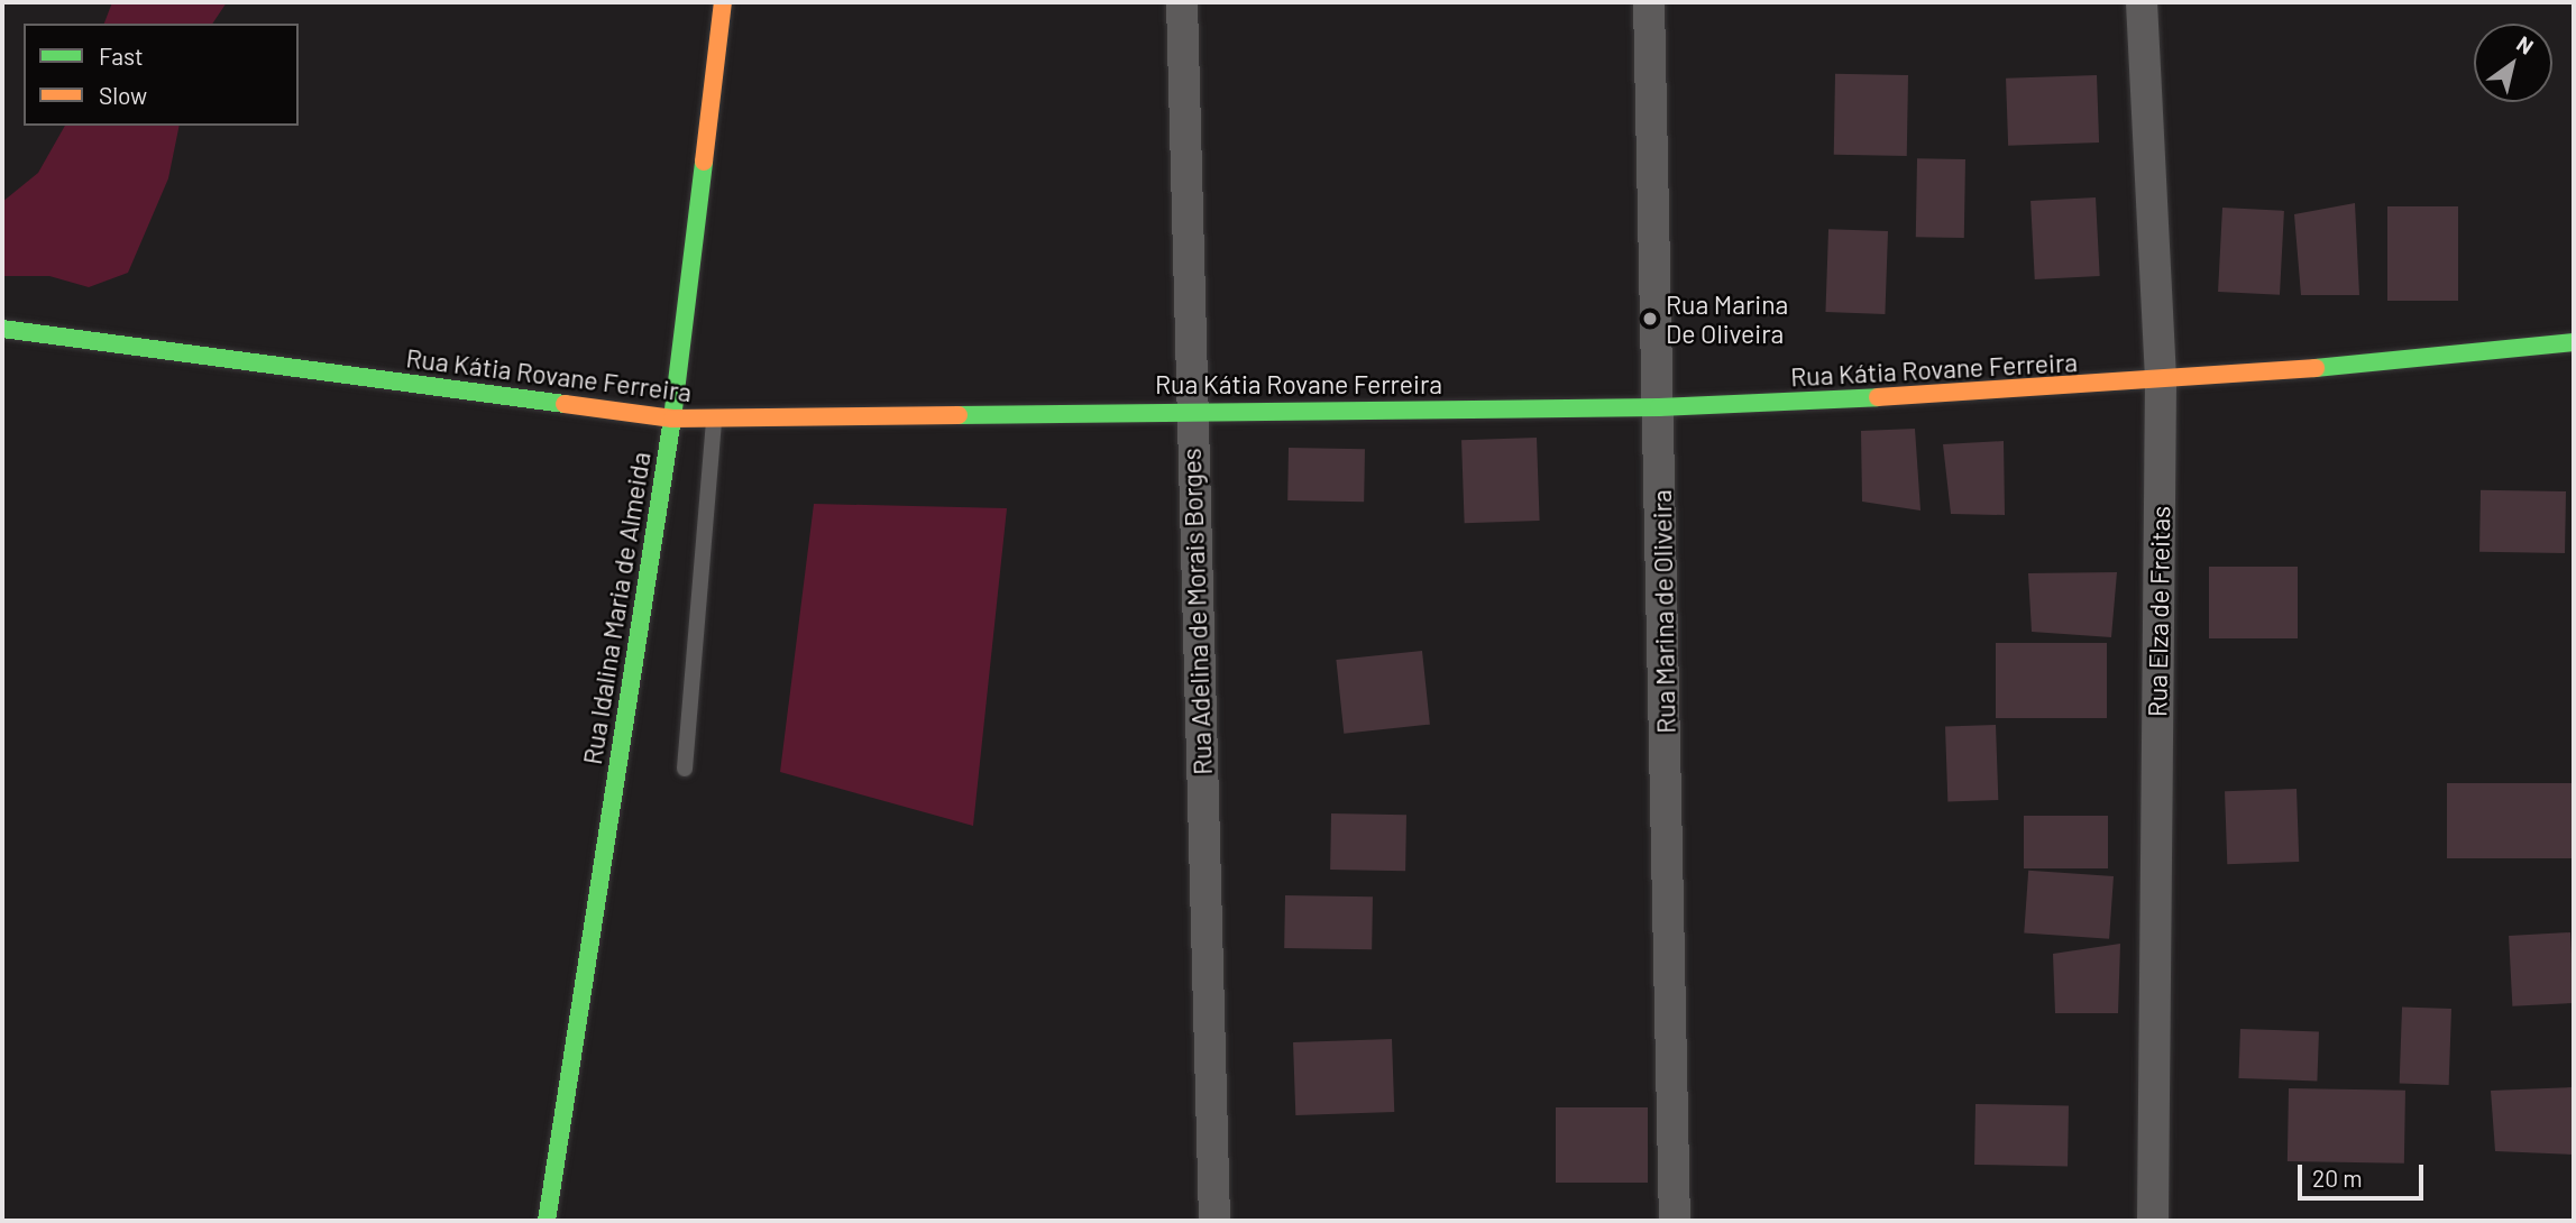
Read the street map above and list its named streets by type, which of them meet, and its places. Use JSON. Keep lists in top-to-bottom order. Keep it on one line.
{"streets":{"street":["Rua Kátia Rovane Ferreira","Rua Idalina Maria de Almeida","Rua Adelina de Morais Borges","Rua Marina de Oliveira","Rua Elza de Freitas"]},"crossings":[["Rua Kátia Rovane Ferreira","Rua Idalina Maria de Almeida"],["Rua Kátia Rovane Ferreira","Rua Adelina de Morais Borges"],["Rua Kátia Rovane Ferreira","Rua Marina de Oliveira"],["Rua Kátia Rovane Ferreira","Rua Elza de Freitas"]],"places":["Rua Marina De Oliveira"],"legend":["Fast","Slow"],"scale_bar":"20 m","north":"top right"}
